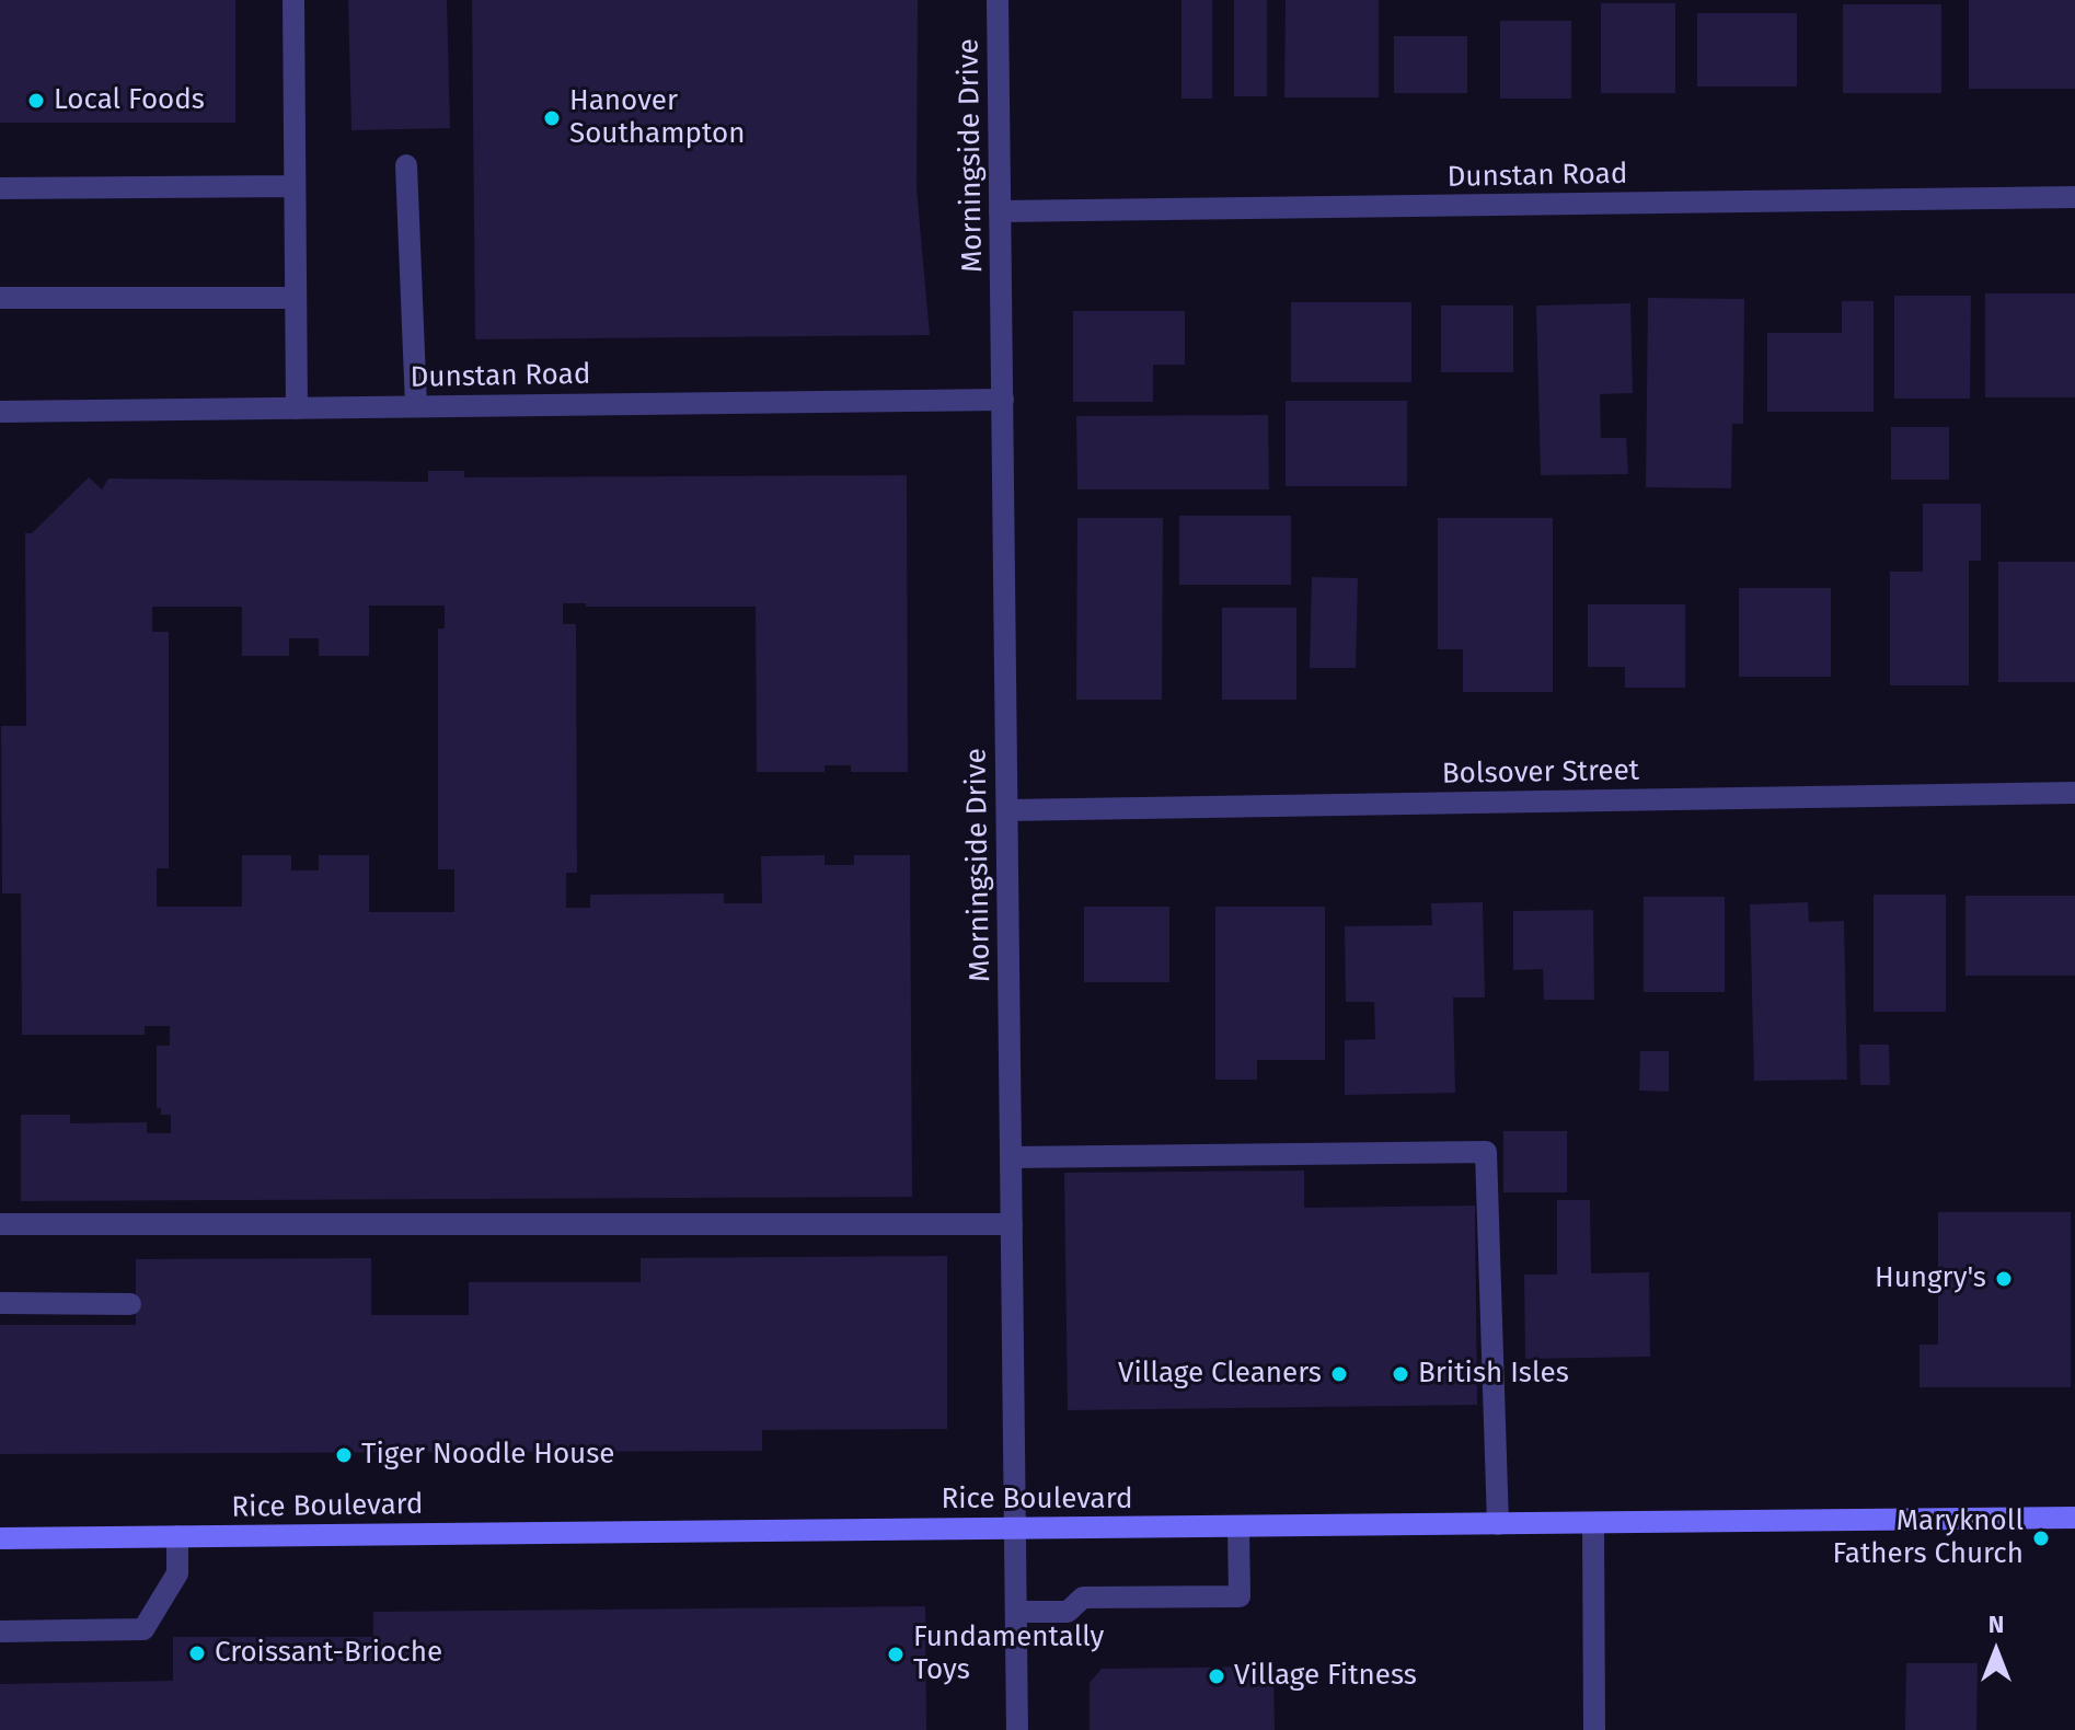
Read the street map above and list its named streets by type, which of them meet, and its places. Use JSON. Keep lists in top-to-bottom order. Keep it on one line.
{"streets":{"main road":["Rice Boulevard"],"street":["Morningside Drive","Dunstan Road","Bolsover Street"]},"crossings":[["Morningside Drive","Dunstan Road"],["Morningside Drive","Bolsover Street"],["Morningside Drive","Rice Boulevard"]],"places":["Local Foods","Hanover Southampton","Hungry's","Village Cleaners","British Isles","Tiger Noodle House","Maryknoll Fathers Church","Croissant-Brioche","Fundamentally Toys","Village Fitness"],"north":"top"}
